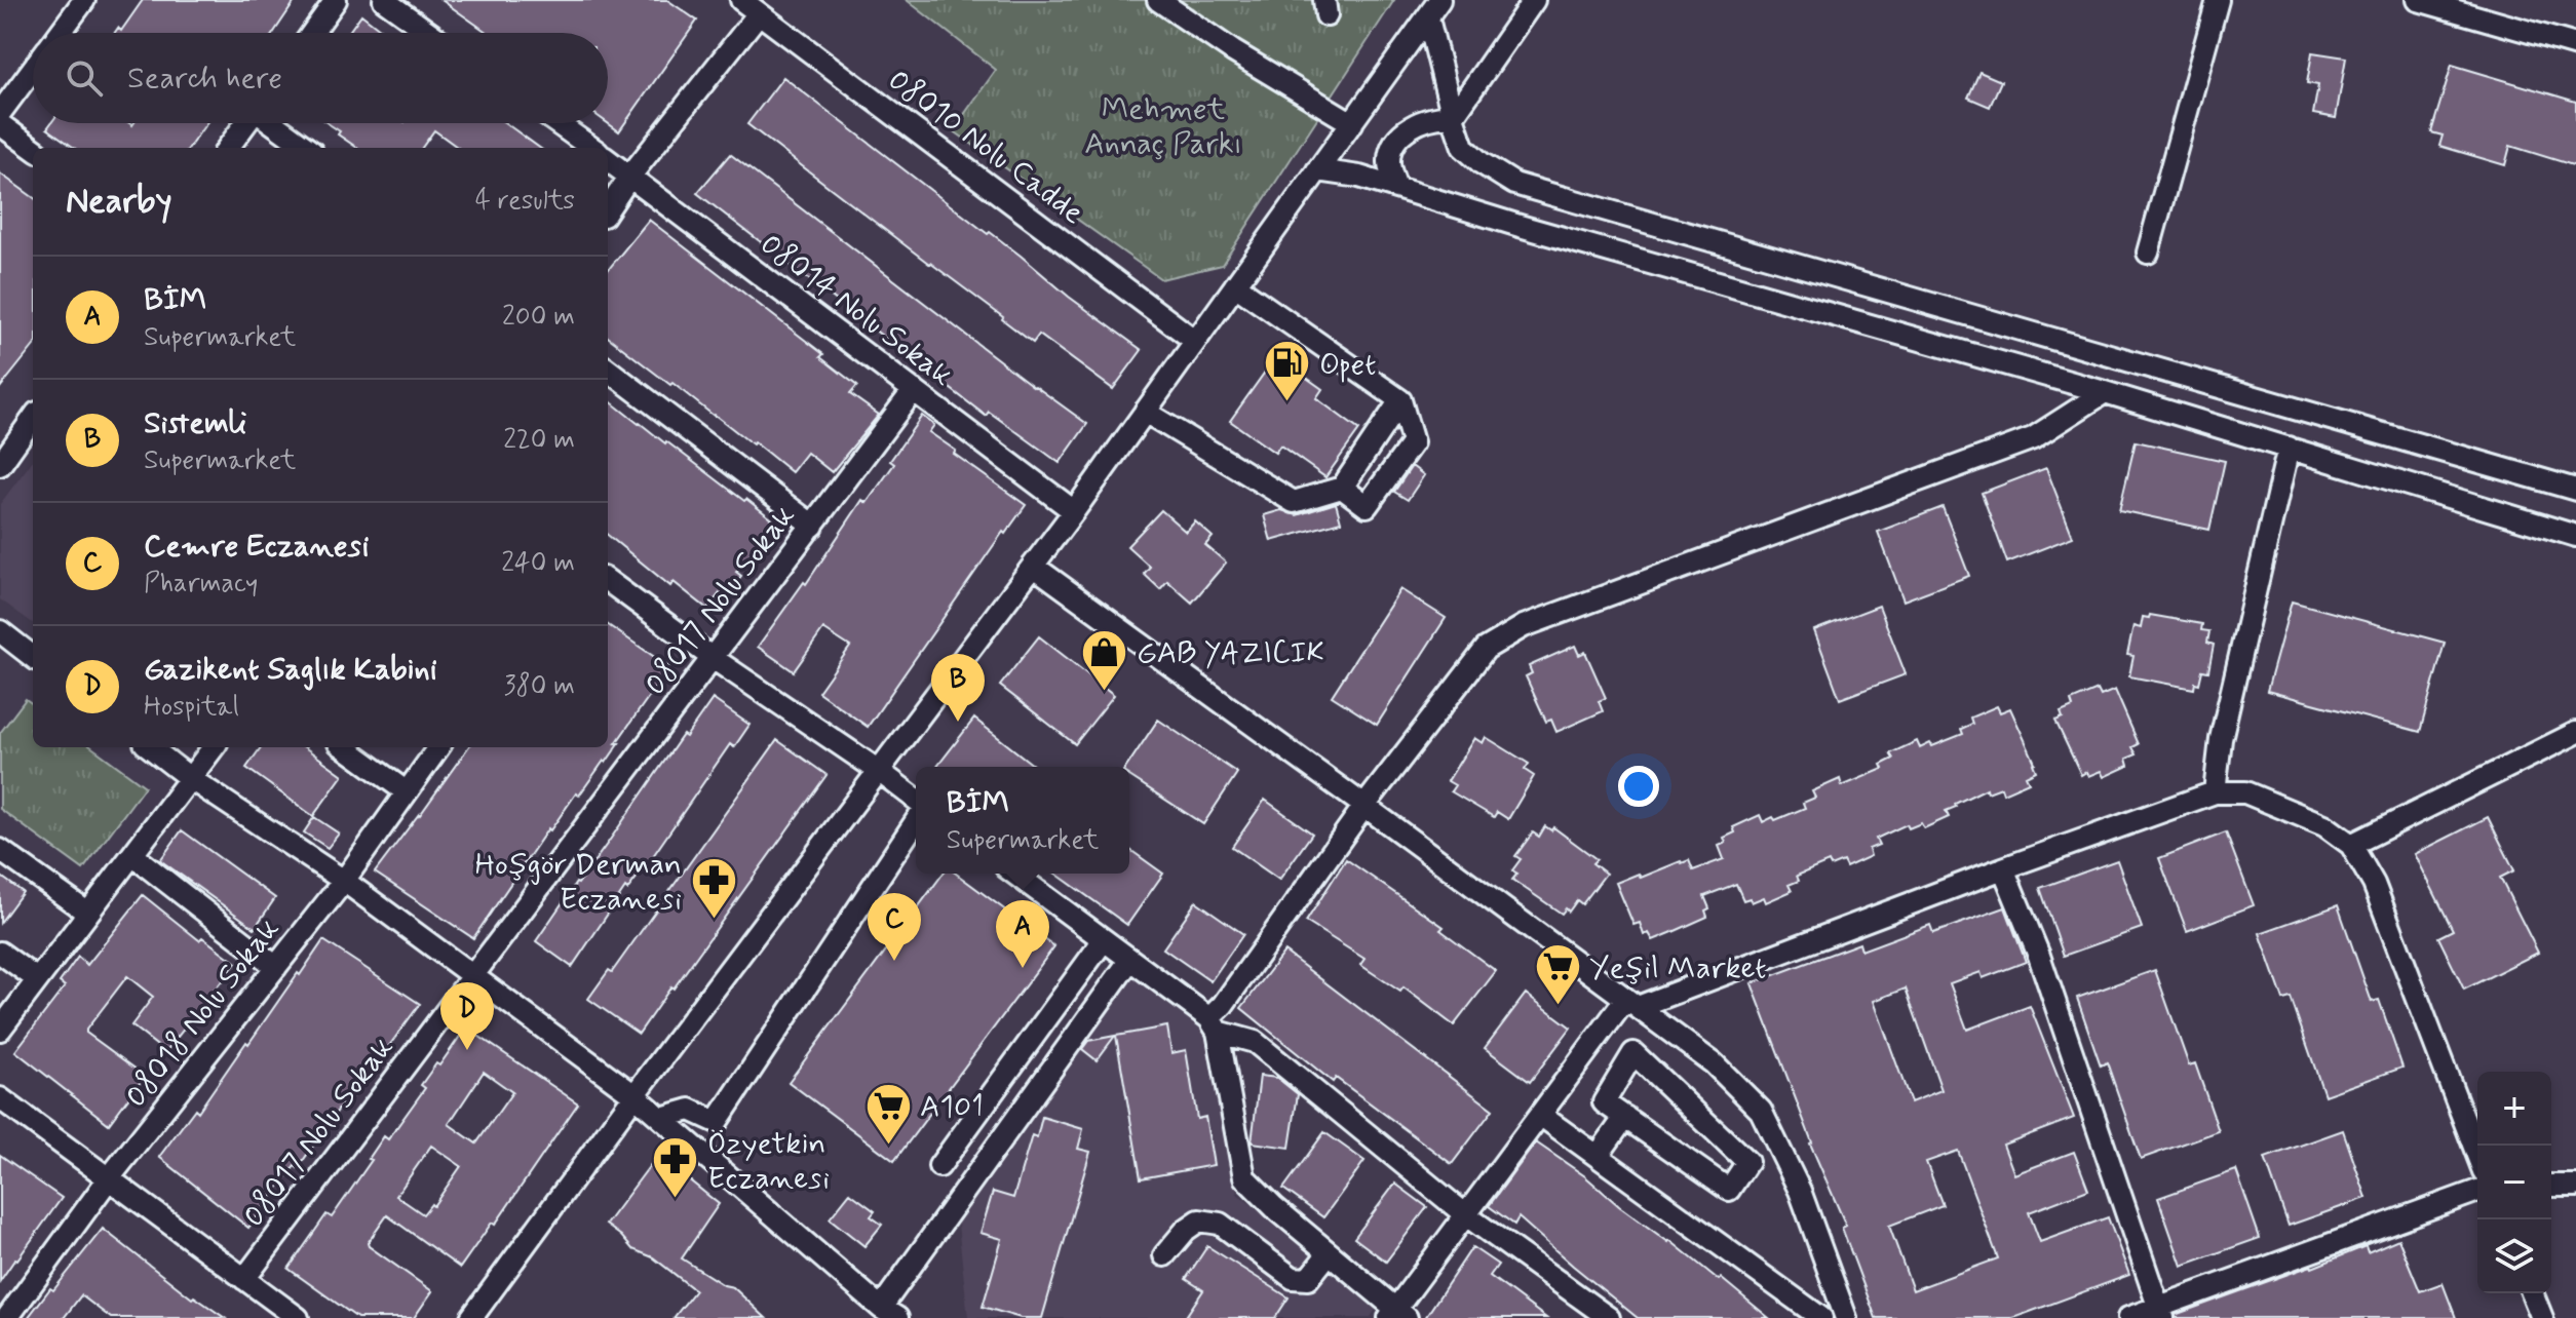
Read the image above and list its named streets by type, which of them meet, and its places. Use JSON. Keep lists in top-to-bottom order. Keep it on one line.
{"streets":{"street":["08010 Nolu Cadde","08014 Nolu Sokak","08017 Nolu Sokak","08018 Nolu Sokak"]},"crossings":[["08014 Nolu Sokak","08017 Nolu Sokak"]],"parks":["Mehmet Annaç Parkı"],"places":{"fuel station":["Opet"],"shop":["GAB YAZICIK"],"pharmacy":["Hoşgör Derman Eczanesi","Özyetkin Eczanesi"],"supermarket":["Yeşil Market","A101"]},"page":{"search":"Search here","heading":["Nearby","4 results"],"list":[{"mark":"A","name":"BİM","note":"Supermarket","value":"200 m"},{"mark":"B","name":"Sistemli","note":"Supermarket","value":"220 m"},{"mark":"C","name":"Cemre Eczanesi","note":"Pharmacy","value":"240 m"},{"mark":"D","name":"Gazikent Saglık Kabini","note":"Hospital","value":"380 m"}],"pins":["B","C","A","D"],"popup":["BİM","Supermarket"],"map_buttons":["+","−"]}}
